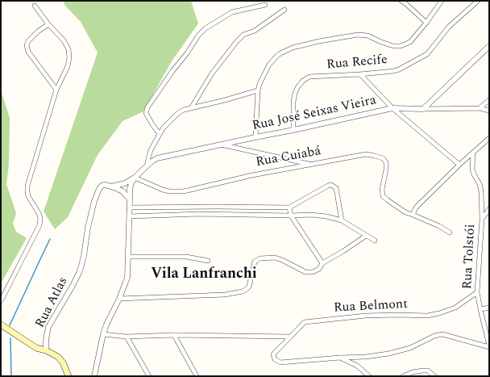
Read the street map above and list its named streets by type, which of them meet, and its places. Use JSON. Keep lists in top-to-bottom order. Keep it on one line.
{"streets":{"street":["Rua Recife","Rua José Seixas Vieira","Rua Cuiabá","Rua Tolstói","Rua Atlas","Rua Belmont"]},"crossings":[["Rua Recife","Rua José Seixas Vieira"],["Rua José Seixas Vieira","Rua Cuiabá"],["Rua Tolstói","Rua Belmont"]],"districts":["Vila Lanfranchi"]}
